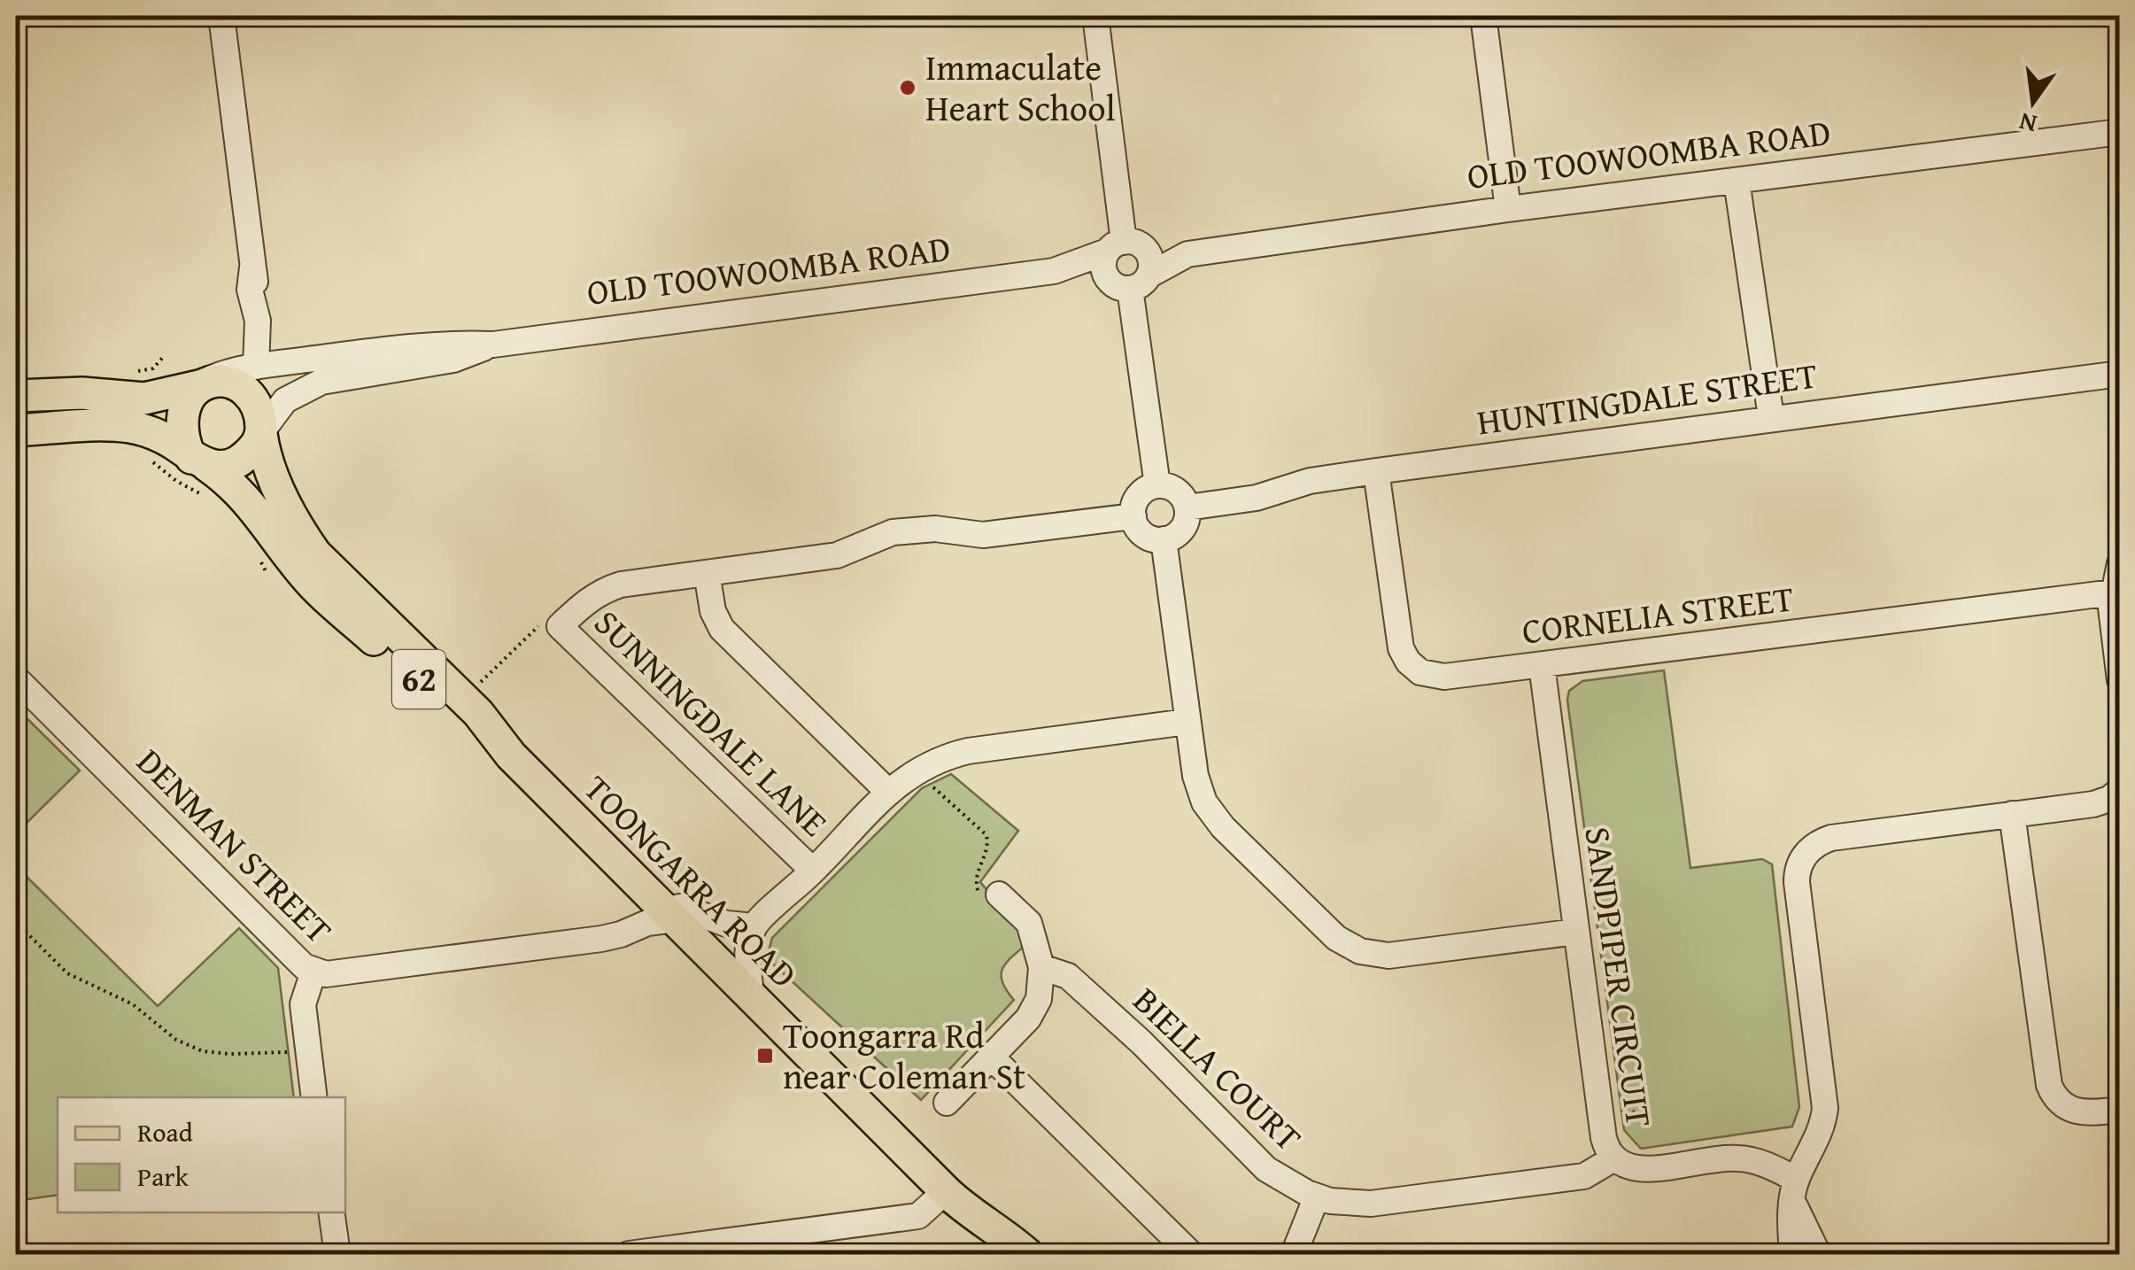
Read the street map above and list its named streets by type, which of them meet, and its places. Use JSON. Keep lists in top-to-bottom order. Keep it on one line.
{"streets":{"main road":["OLD TOOWOOMBA ROAD","62","TOONGARRA ROAD"],"street":["HUNTINGDALE STREET","CORNELIA STREET","SUNNINGDALE LANE","DENMAN STREET","SANDPIPER CIRCUIT","BIELLA COURT"]},"crossings":[["OLD TOOWOOMBA ROAD","62"],["OLD TOOWOOMBA ROAD","TOONGARRA ROAD"],["HUNTINGDALE STREET","CORNELIA STREET"],["CORNELIA STREET","SANDPIPER CIRCUIT"],["62","TOONGARRA ROAD"],["SANDPIPER CIRCUIT","BIELLA COURT"]],"places":{"other":["Immaculate Heart School"],"transit":["Toongarra Rd near Coleman St"]},"legend":["Road","Park"],"north":"bottom"}
